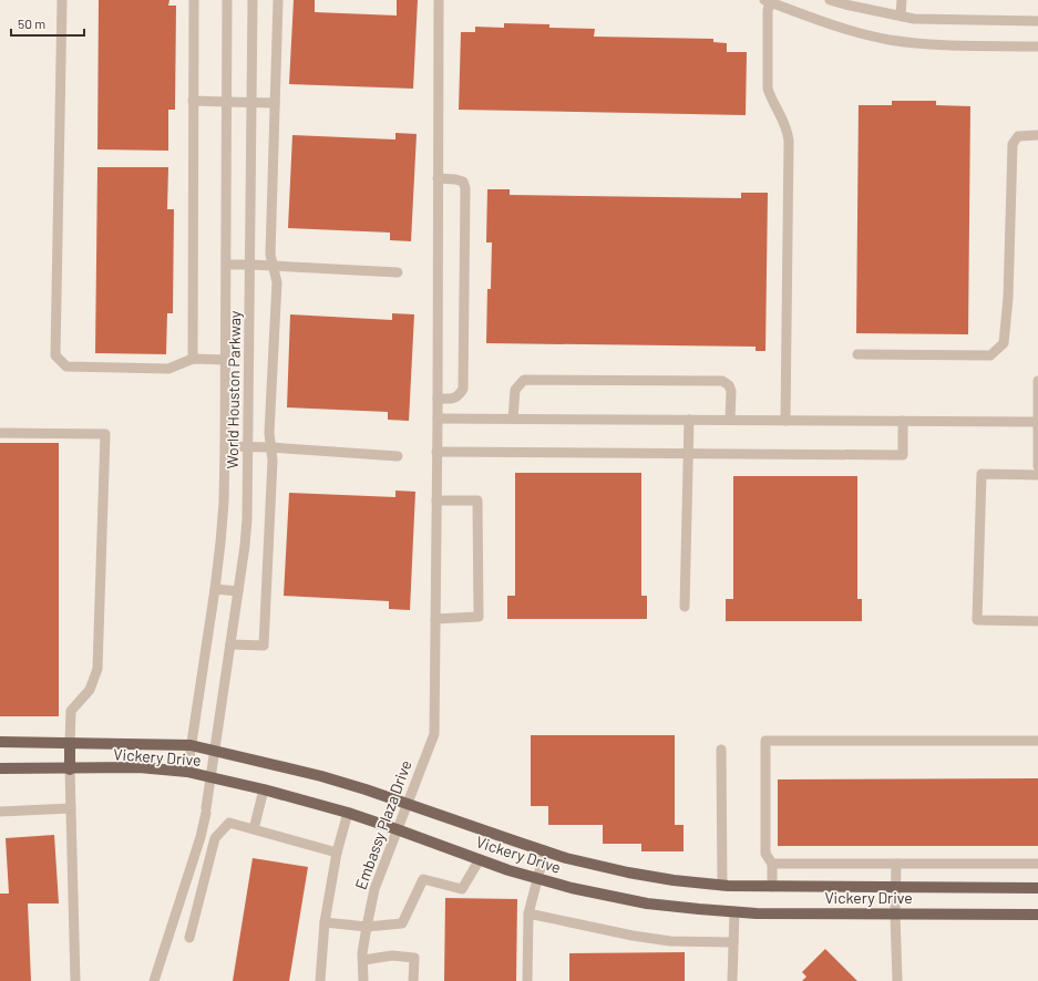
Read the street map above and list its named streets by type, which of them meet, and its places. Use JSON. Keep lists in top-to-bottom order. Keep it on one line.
{"streets":{"main road":["Vickery Drive"],"street":["World Houston Parkway","Embassy Plaza Drive"]},"crossings":[["World Houston Parkway","Vickery Drive"],["Vickery Drive","Embassy Plaza Drive"]],"scale_bar":"50 m"}
